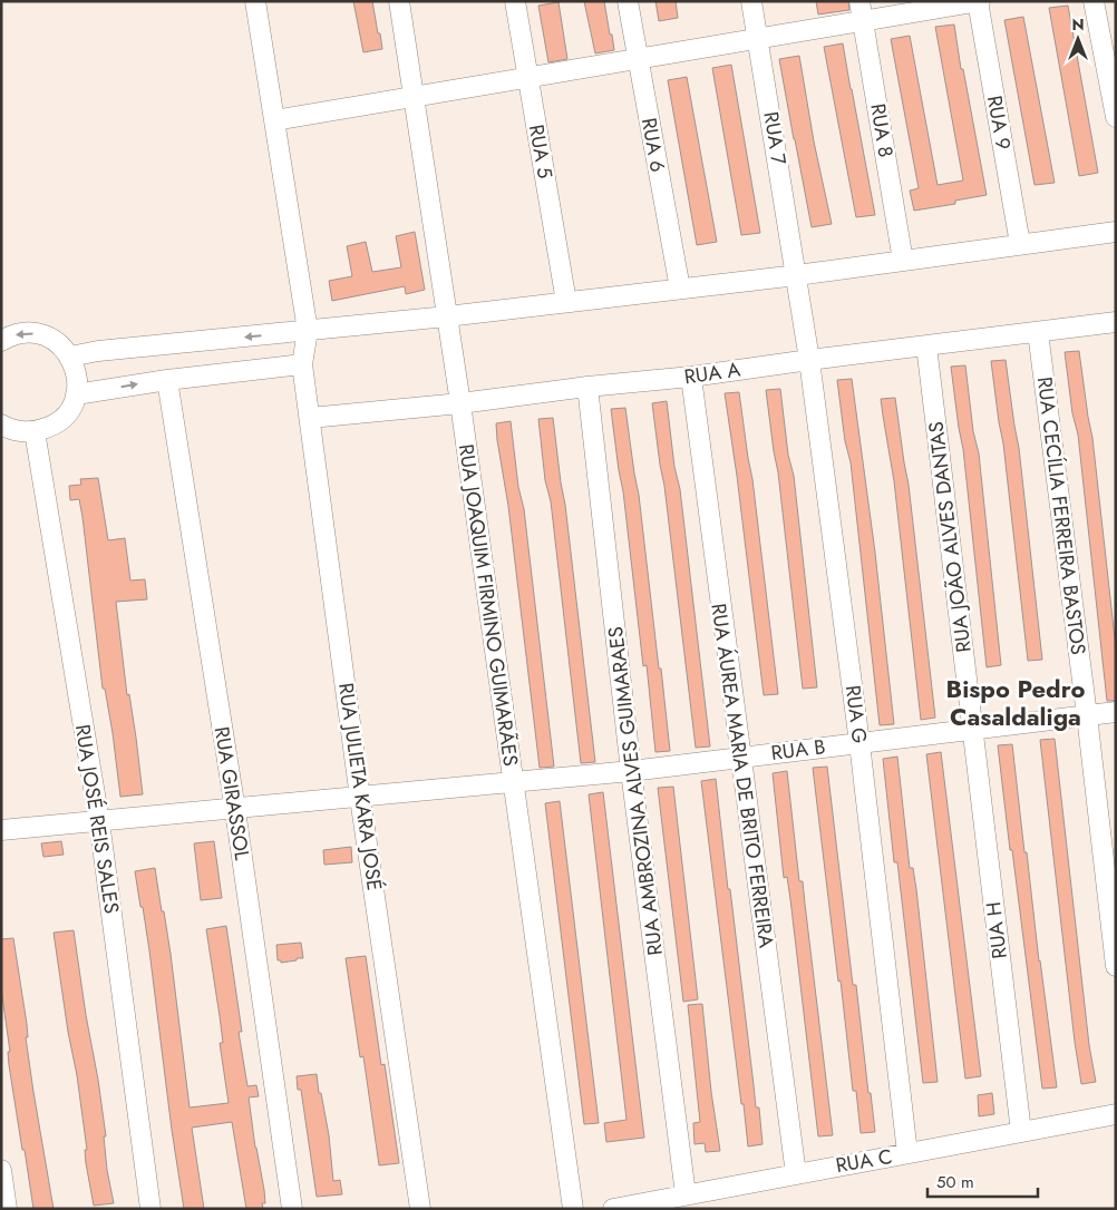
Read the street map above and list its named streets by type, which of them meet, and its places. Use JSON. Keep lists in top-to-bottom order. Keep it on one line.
{"streets":{"street":["RUA 9","RUA 8","RUA 7","RUA 6","RUA 5","RUA A","RUA CECÍLIA FERREIRA BASTOS","RUA JOÃO ALVES DANTAS","RUA JOAQUIM FIRMINO GUIMARÃES","RUA G","RUA B","RUA ÁUREA MARIA DE BRITO FERREIRA","RUA JULIETA KARA JOSÉ","RUA AMBROZINA ALVES GUIMARAES","RUA GIRASSOL","RUA JOSÉ REIS SALES","RUA H","RUA C"]},"crossings":[["RUA 7","RUA G"],["RUA A","RUA CECÍLIA FERREIRA BASTOS"],["RUA A","RUA JOÃO ALVES DANTAS"],["RUA A","RUA JOAQUIM FIRMINO GUIMARÃES"],["RUA A","RUA G"],["RUA A","RUA ÁUREA MARIA DE BRITO FERREIRA"],["RUA A","RUA JULIETA KARA JOSÉ"],["RUA A","RUA AMBROZINA ALVES GUIMARAES"],["RUA CECÍLIA FERREIRA BASTOS","RUA B"],["RUA JOÃO ALVES DANTAS","RUA B"],["RUA JOÃO ALVES DANTAS","RUA H"],["RUA JOAQUIM FIRMINO GUIMARÃES","RUA B"],["RUA G","RUA B"],["RUA G","RUA C"],["RUA B","RUA ÁUREA MARIA DE BRITO FERREIRA"],["RUA B","RUA JULIETA KARA JOSÉ"],["RUA B","RUA AMBROZINA ALVES GUIMARAES"],["RUA B","RUA GIRASSOL"],["RUA B","RUA JOSÉ REIS SALES"],["RUA B","RUA H"],["RUA ÁUREA MARIA DE BRITO FERREIRA","RUA C"],["RUA AMBROZINA ALVES GUIMARAES","RUA C"],["RUA H","RUA C"]],"districts":["Bispo Pedro Casaldaliga"],"scale_bar":"50 m","north":"top"}
